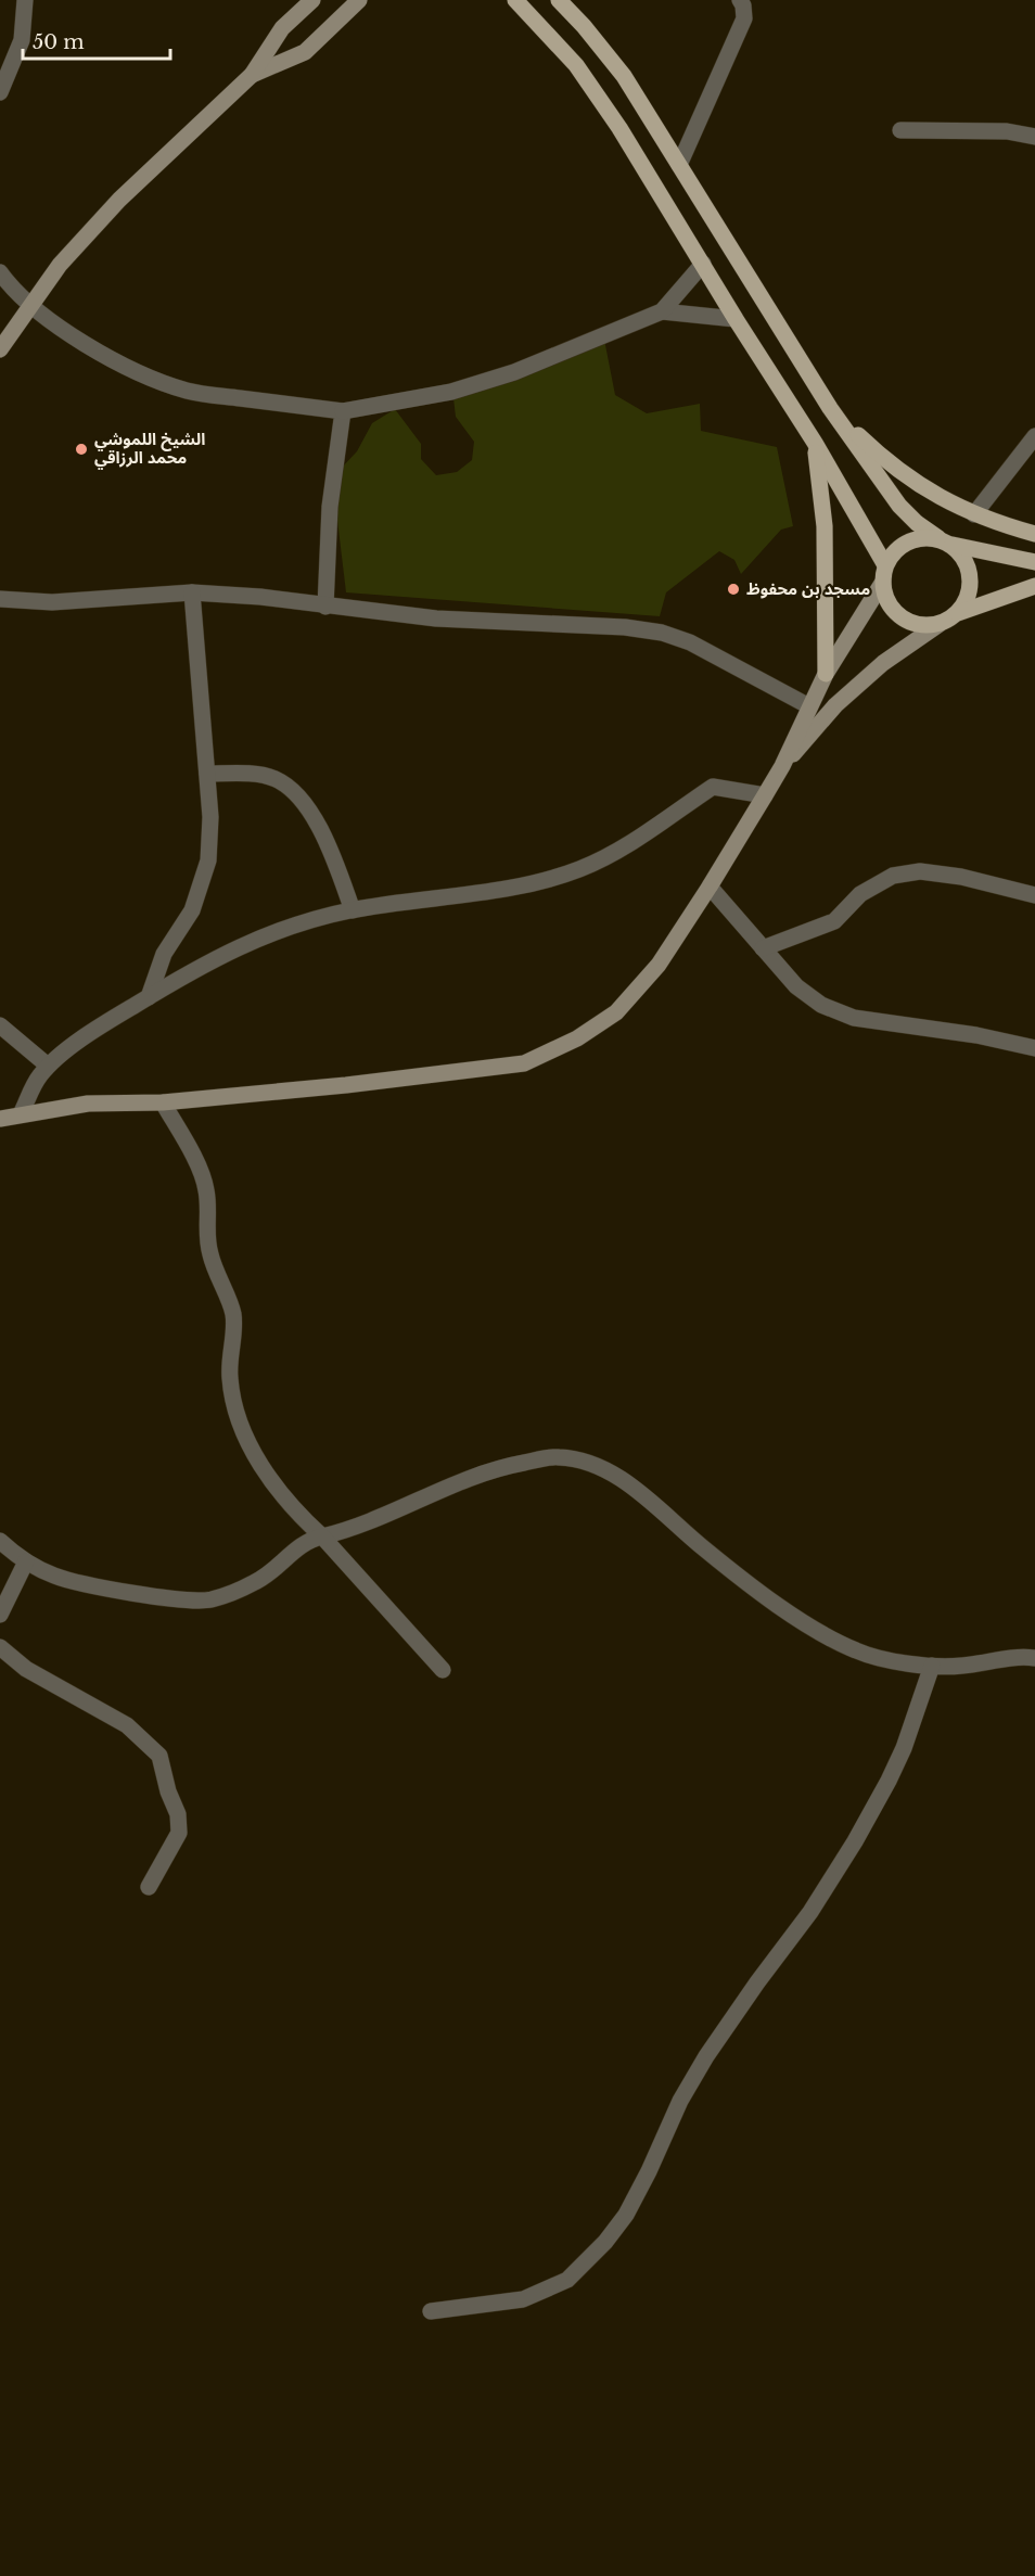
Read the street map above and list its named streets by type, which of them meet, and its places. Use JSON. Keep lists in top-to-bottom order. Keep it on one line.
{"places":["الشيخ اللموشي محمد الرزاقي","مسجد بن محفوظ"],"scale_bar":"50 m"}
